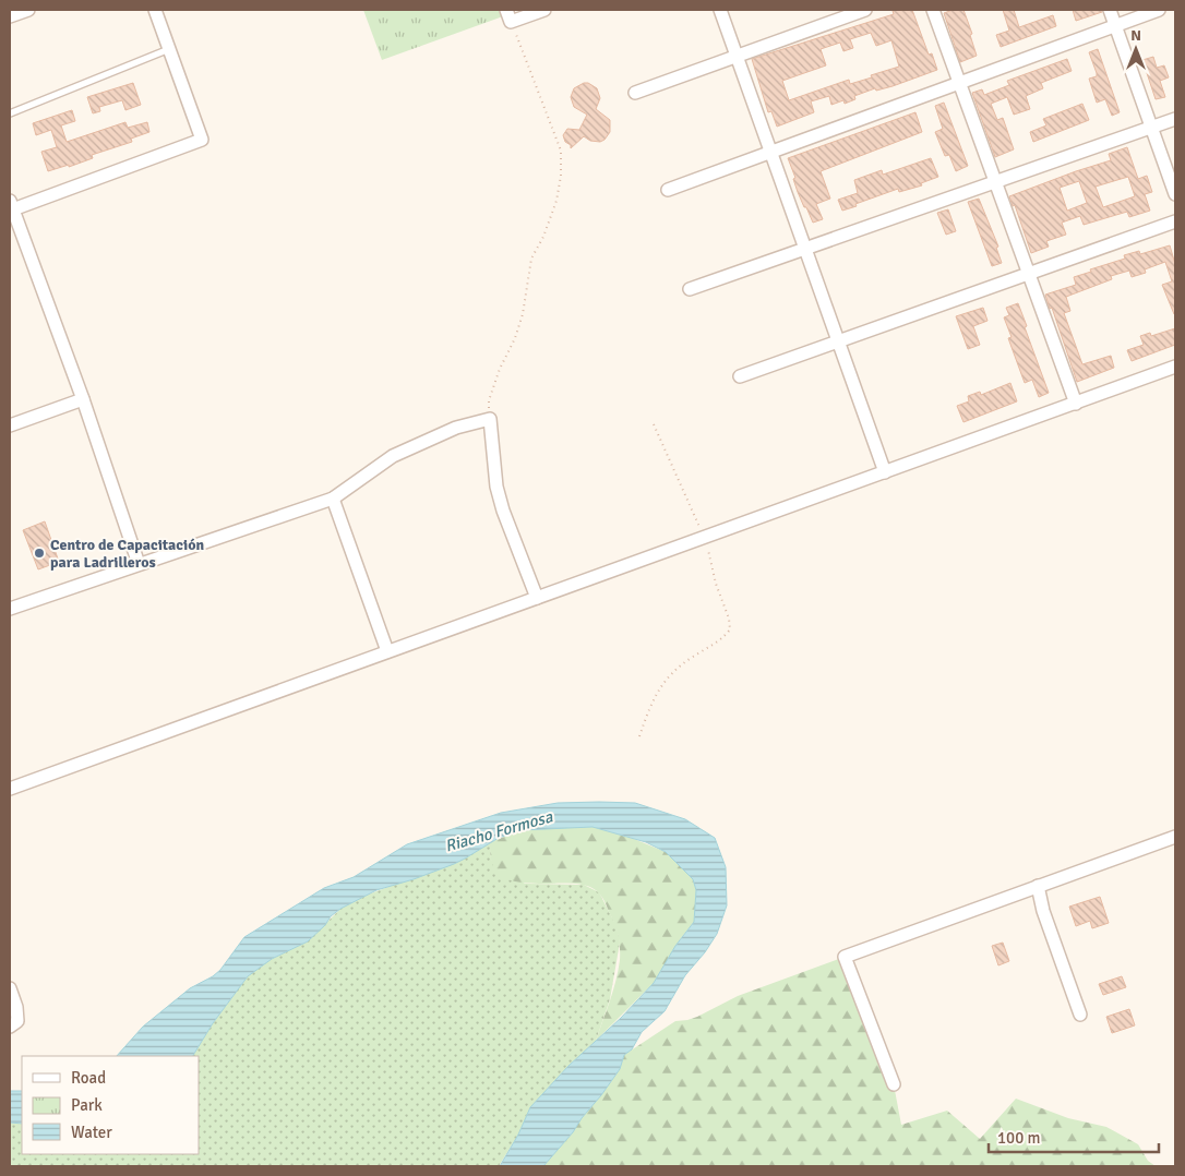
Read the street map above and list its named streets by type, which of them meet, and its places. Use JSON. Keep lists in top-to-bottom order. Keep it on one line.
{"water":["Riacho Formosa"],"places":["Centro de Capacitación para Ladrilleros"],"legend":["Road","Park","Water"],"scale_bar":"100 m","north":"top"}
